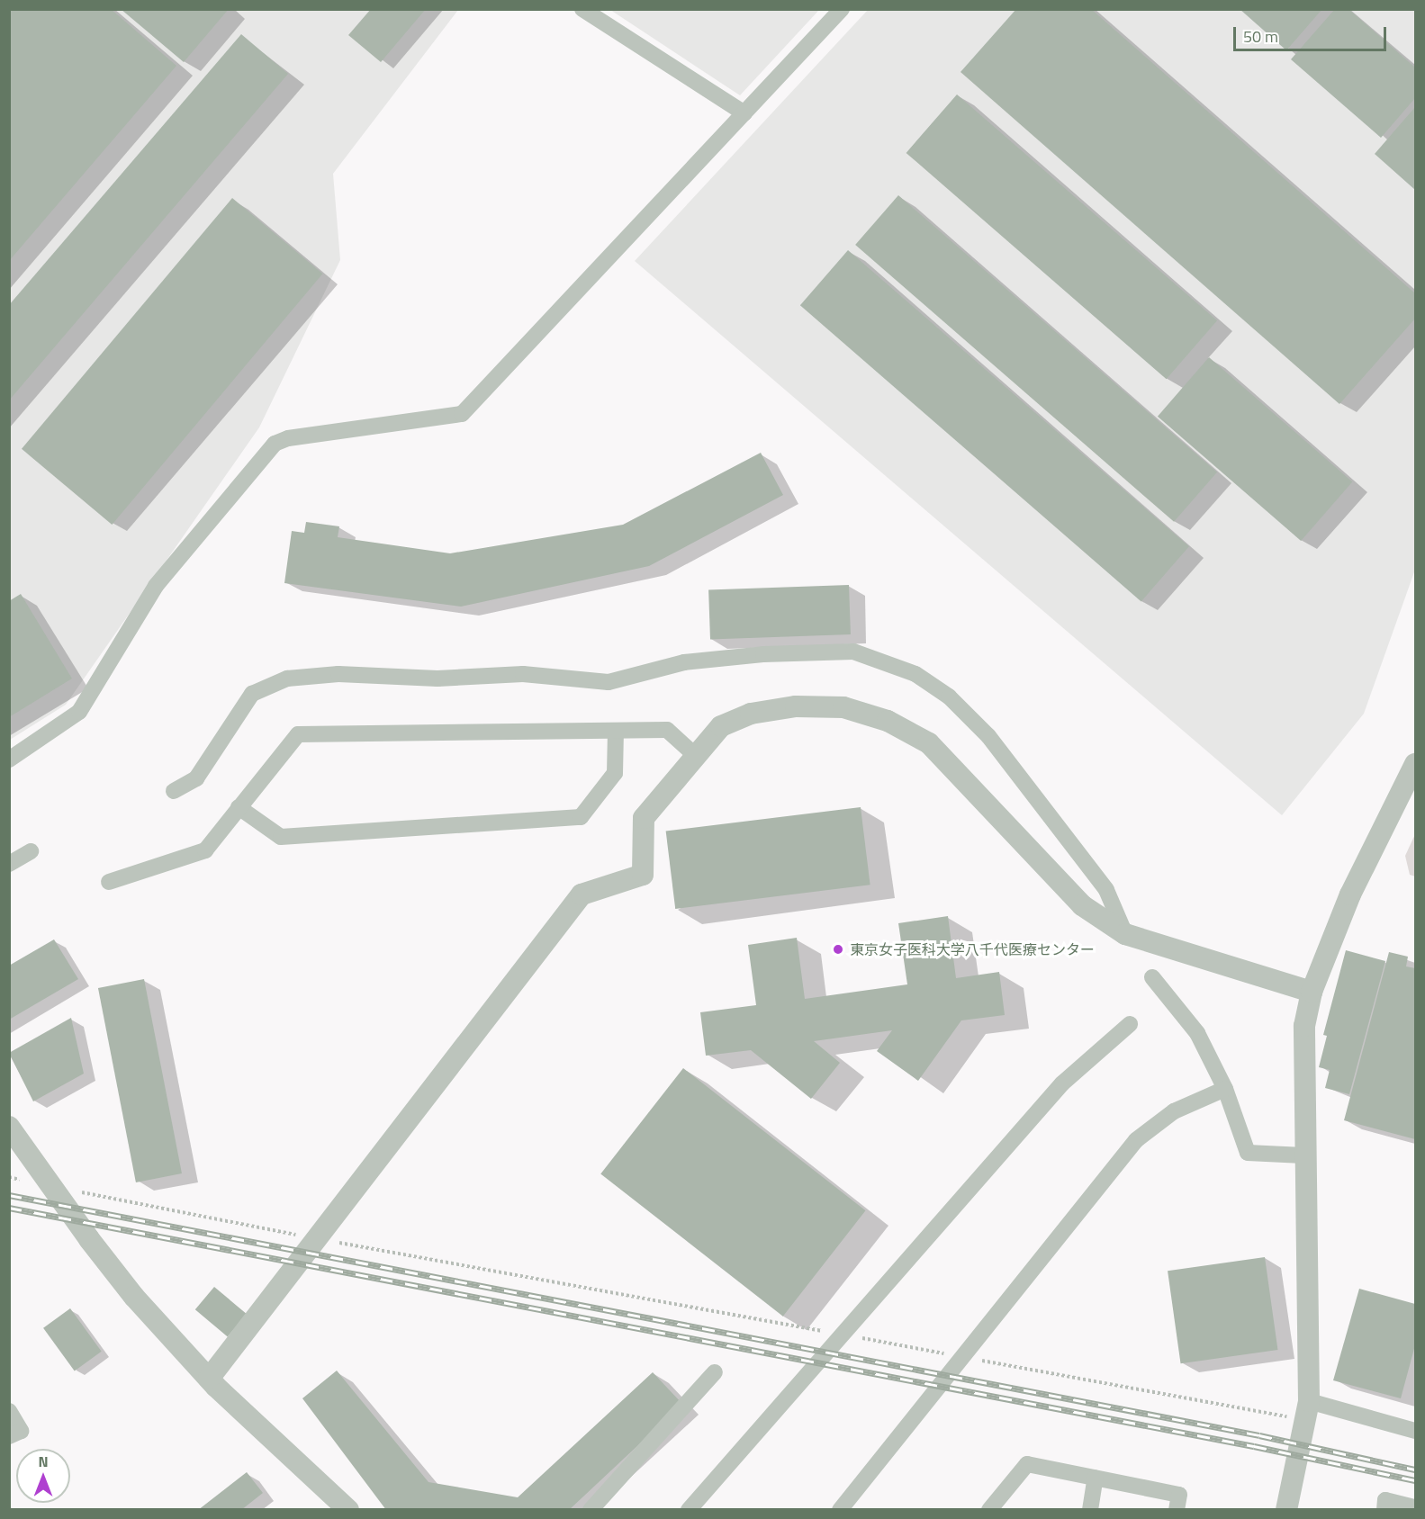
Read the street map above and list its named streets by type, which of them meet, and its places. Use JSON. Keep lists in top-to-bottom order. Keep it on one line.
{"places":["東京女子医科大学八千代医療センター"],"scale_bar":"50 m","north":"top"}
